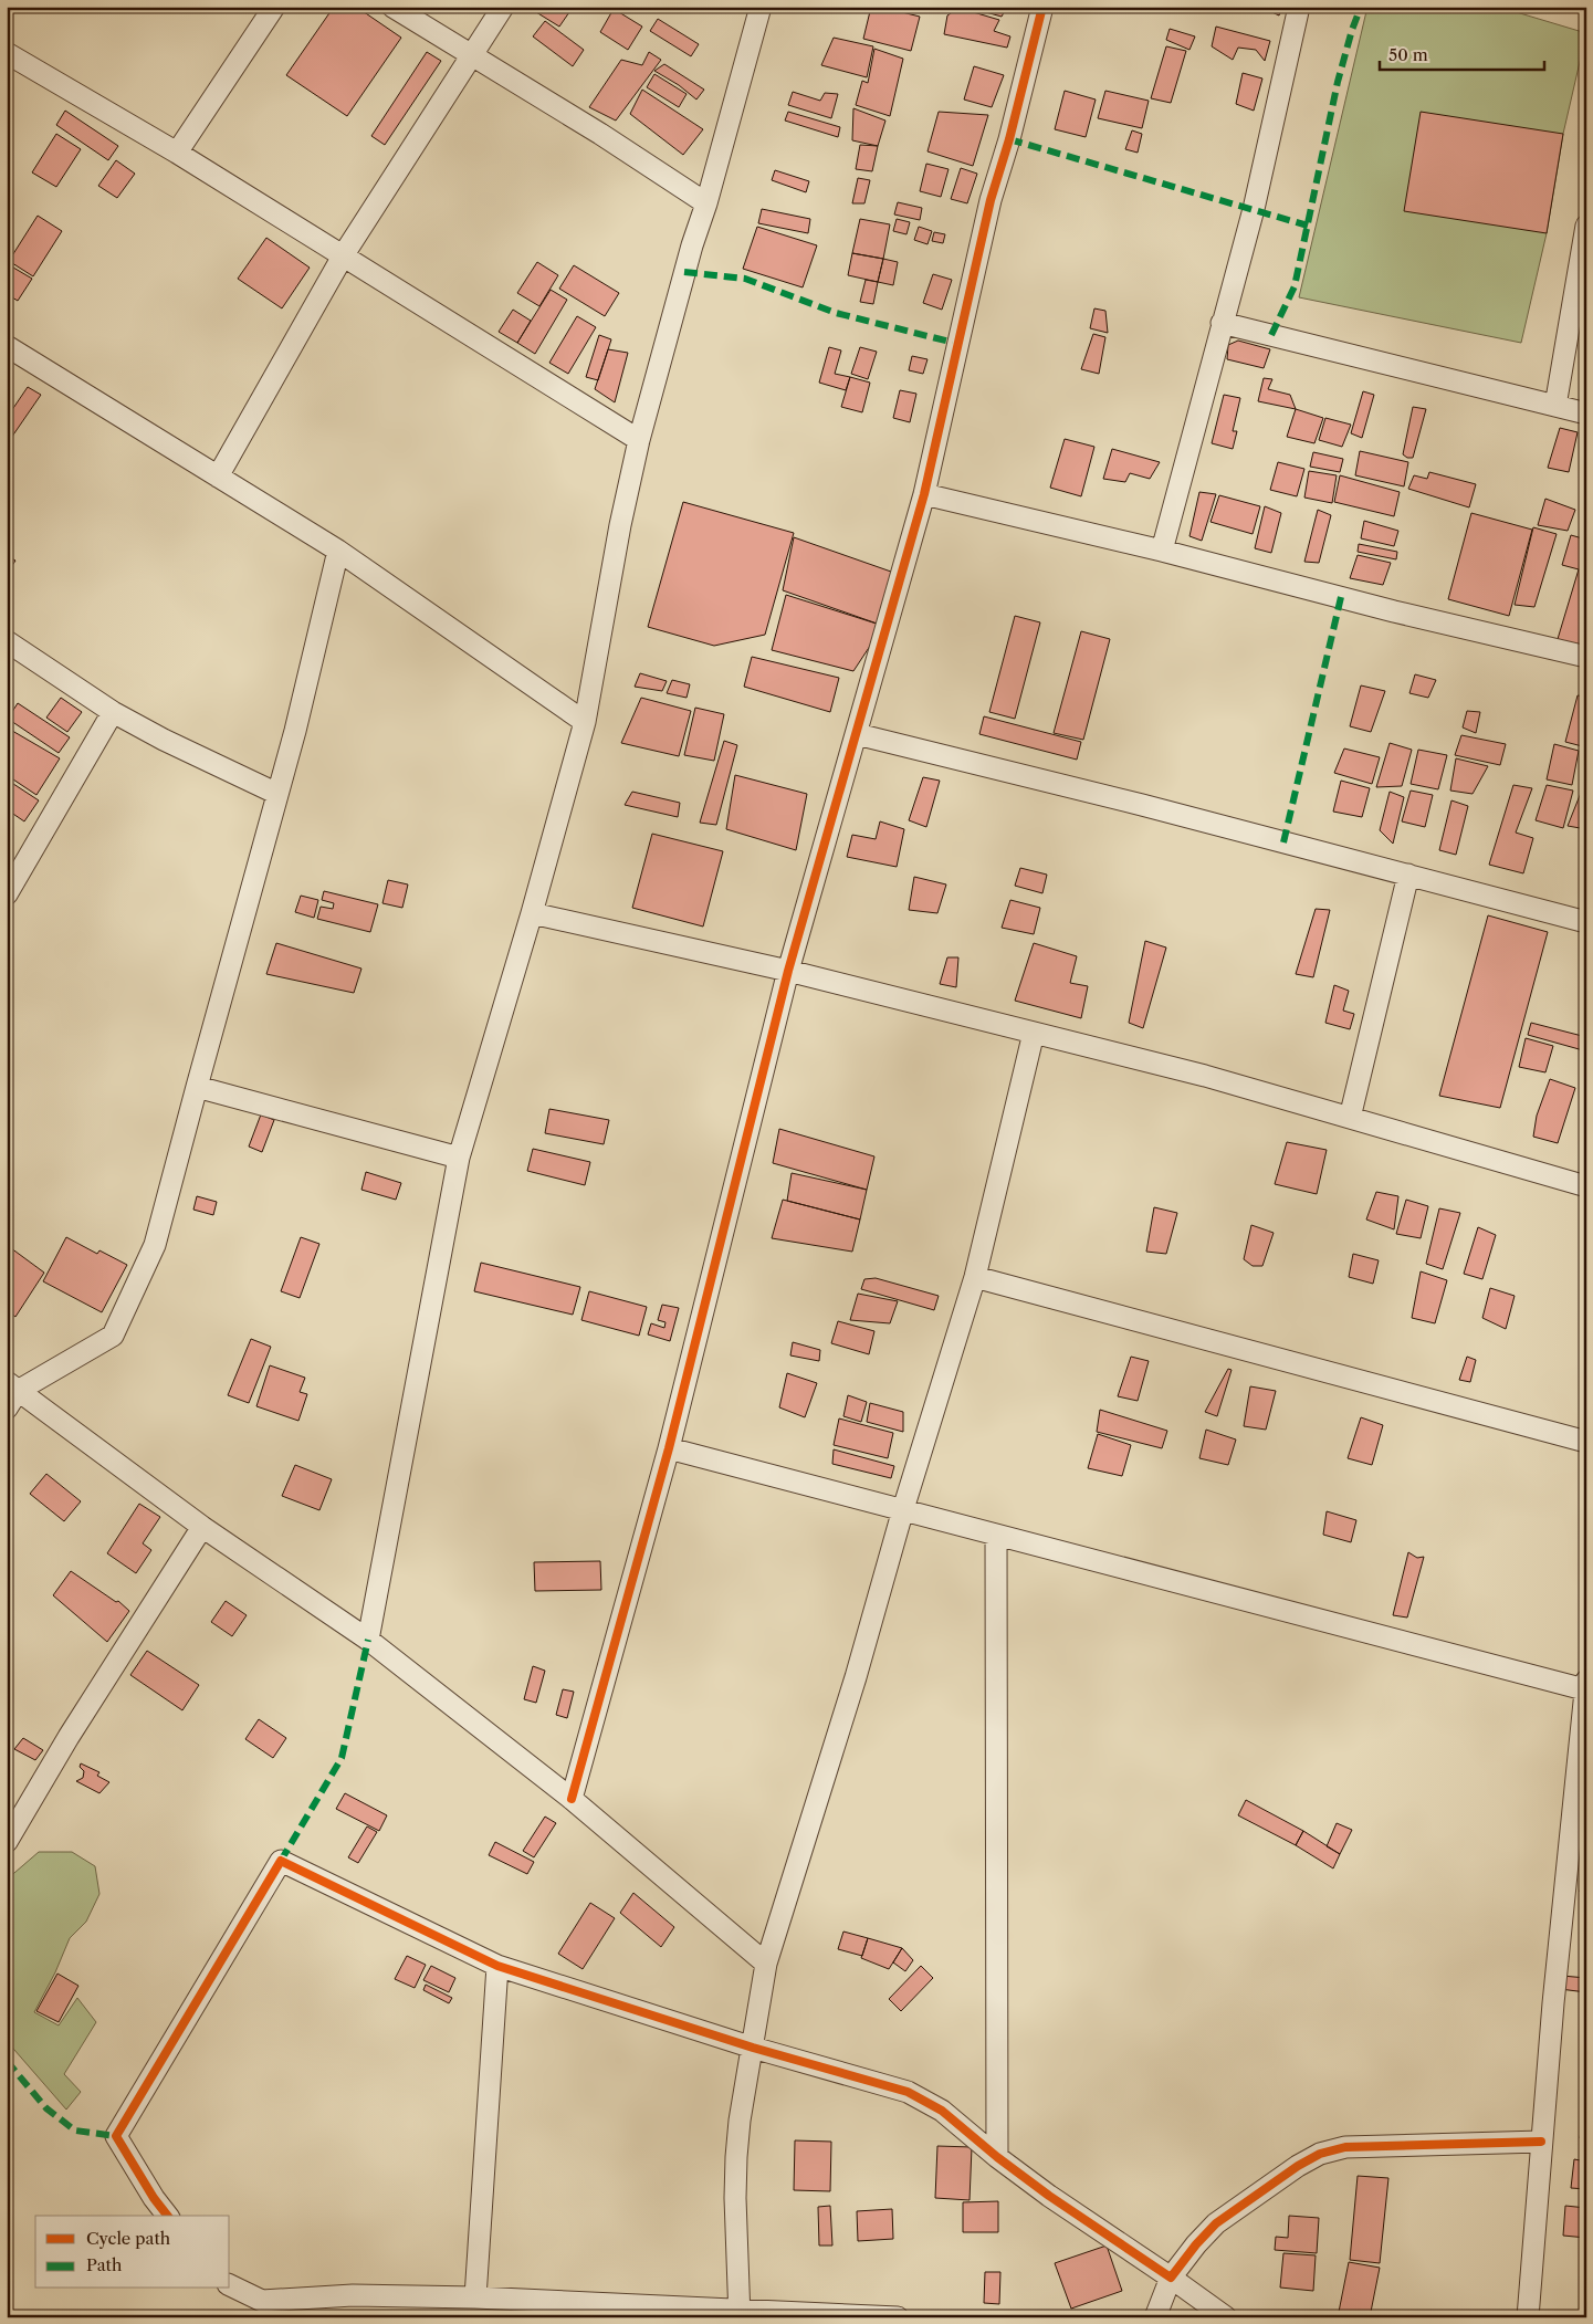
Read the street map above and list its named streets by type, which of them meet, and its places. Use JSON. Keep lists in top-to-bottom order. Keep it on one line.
{"legend":["Cycle path","Path"],"scale_bar":"50 m"}
